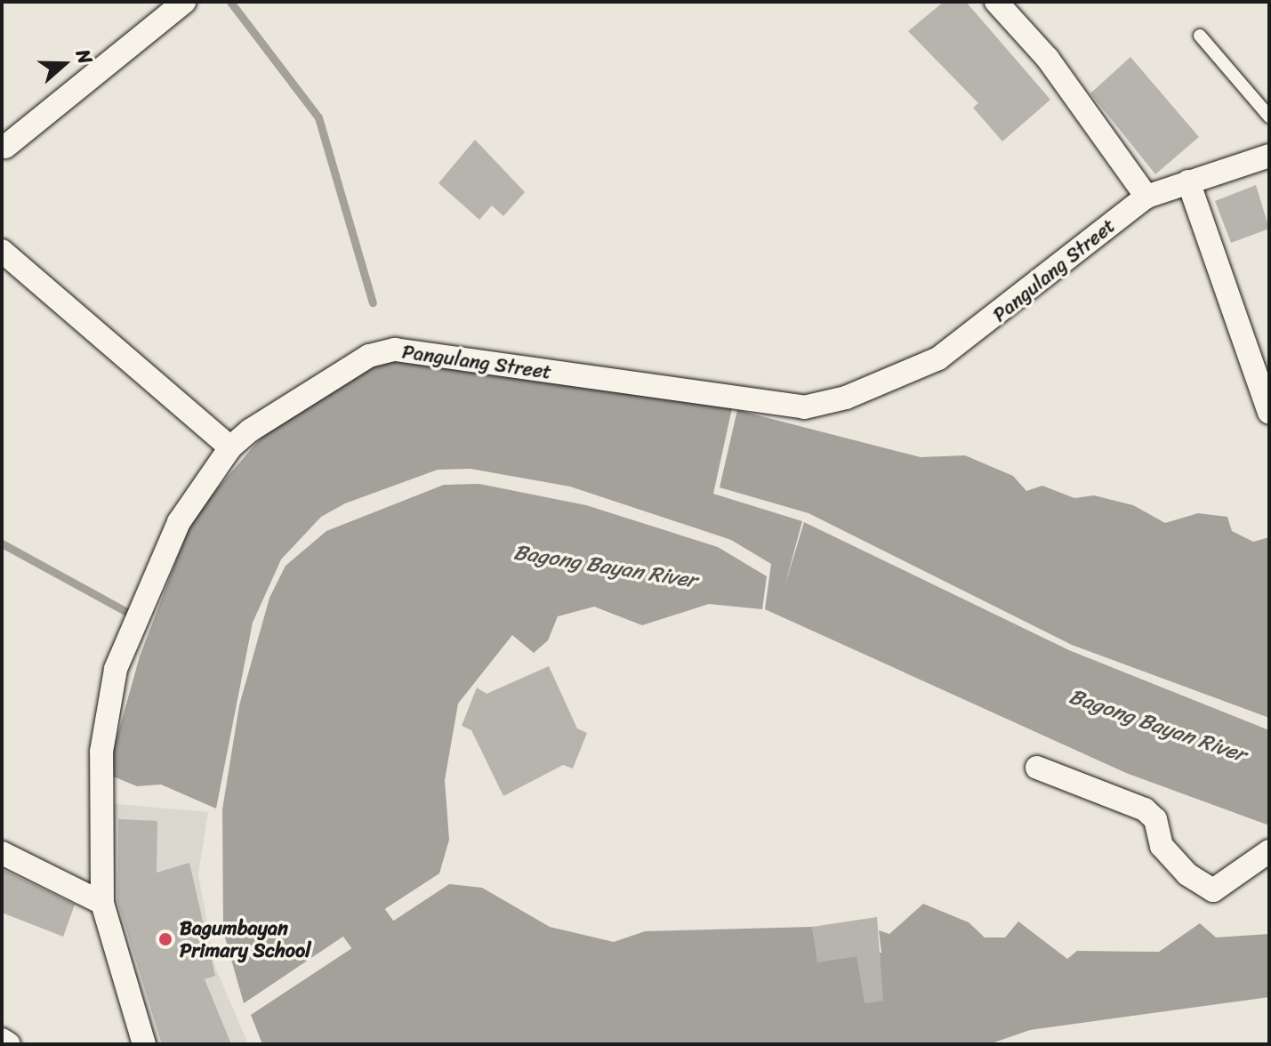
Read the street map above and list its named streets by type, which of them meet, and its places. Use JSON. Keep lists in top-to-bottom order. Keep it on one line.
{"streets":{"street":["Pangulang Street"]},"water":["Bagong Bayan River"],"places":["Bagumbayan Primary School"],"north":"right"}
